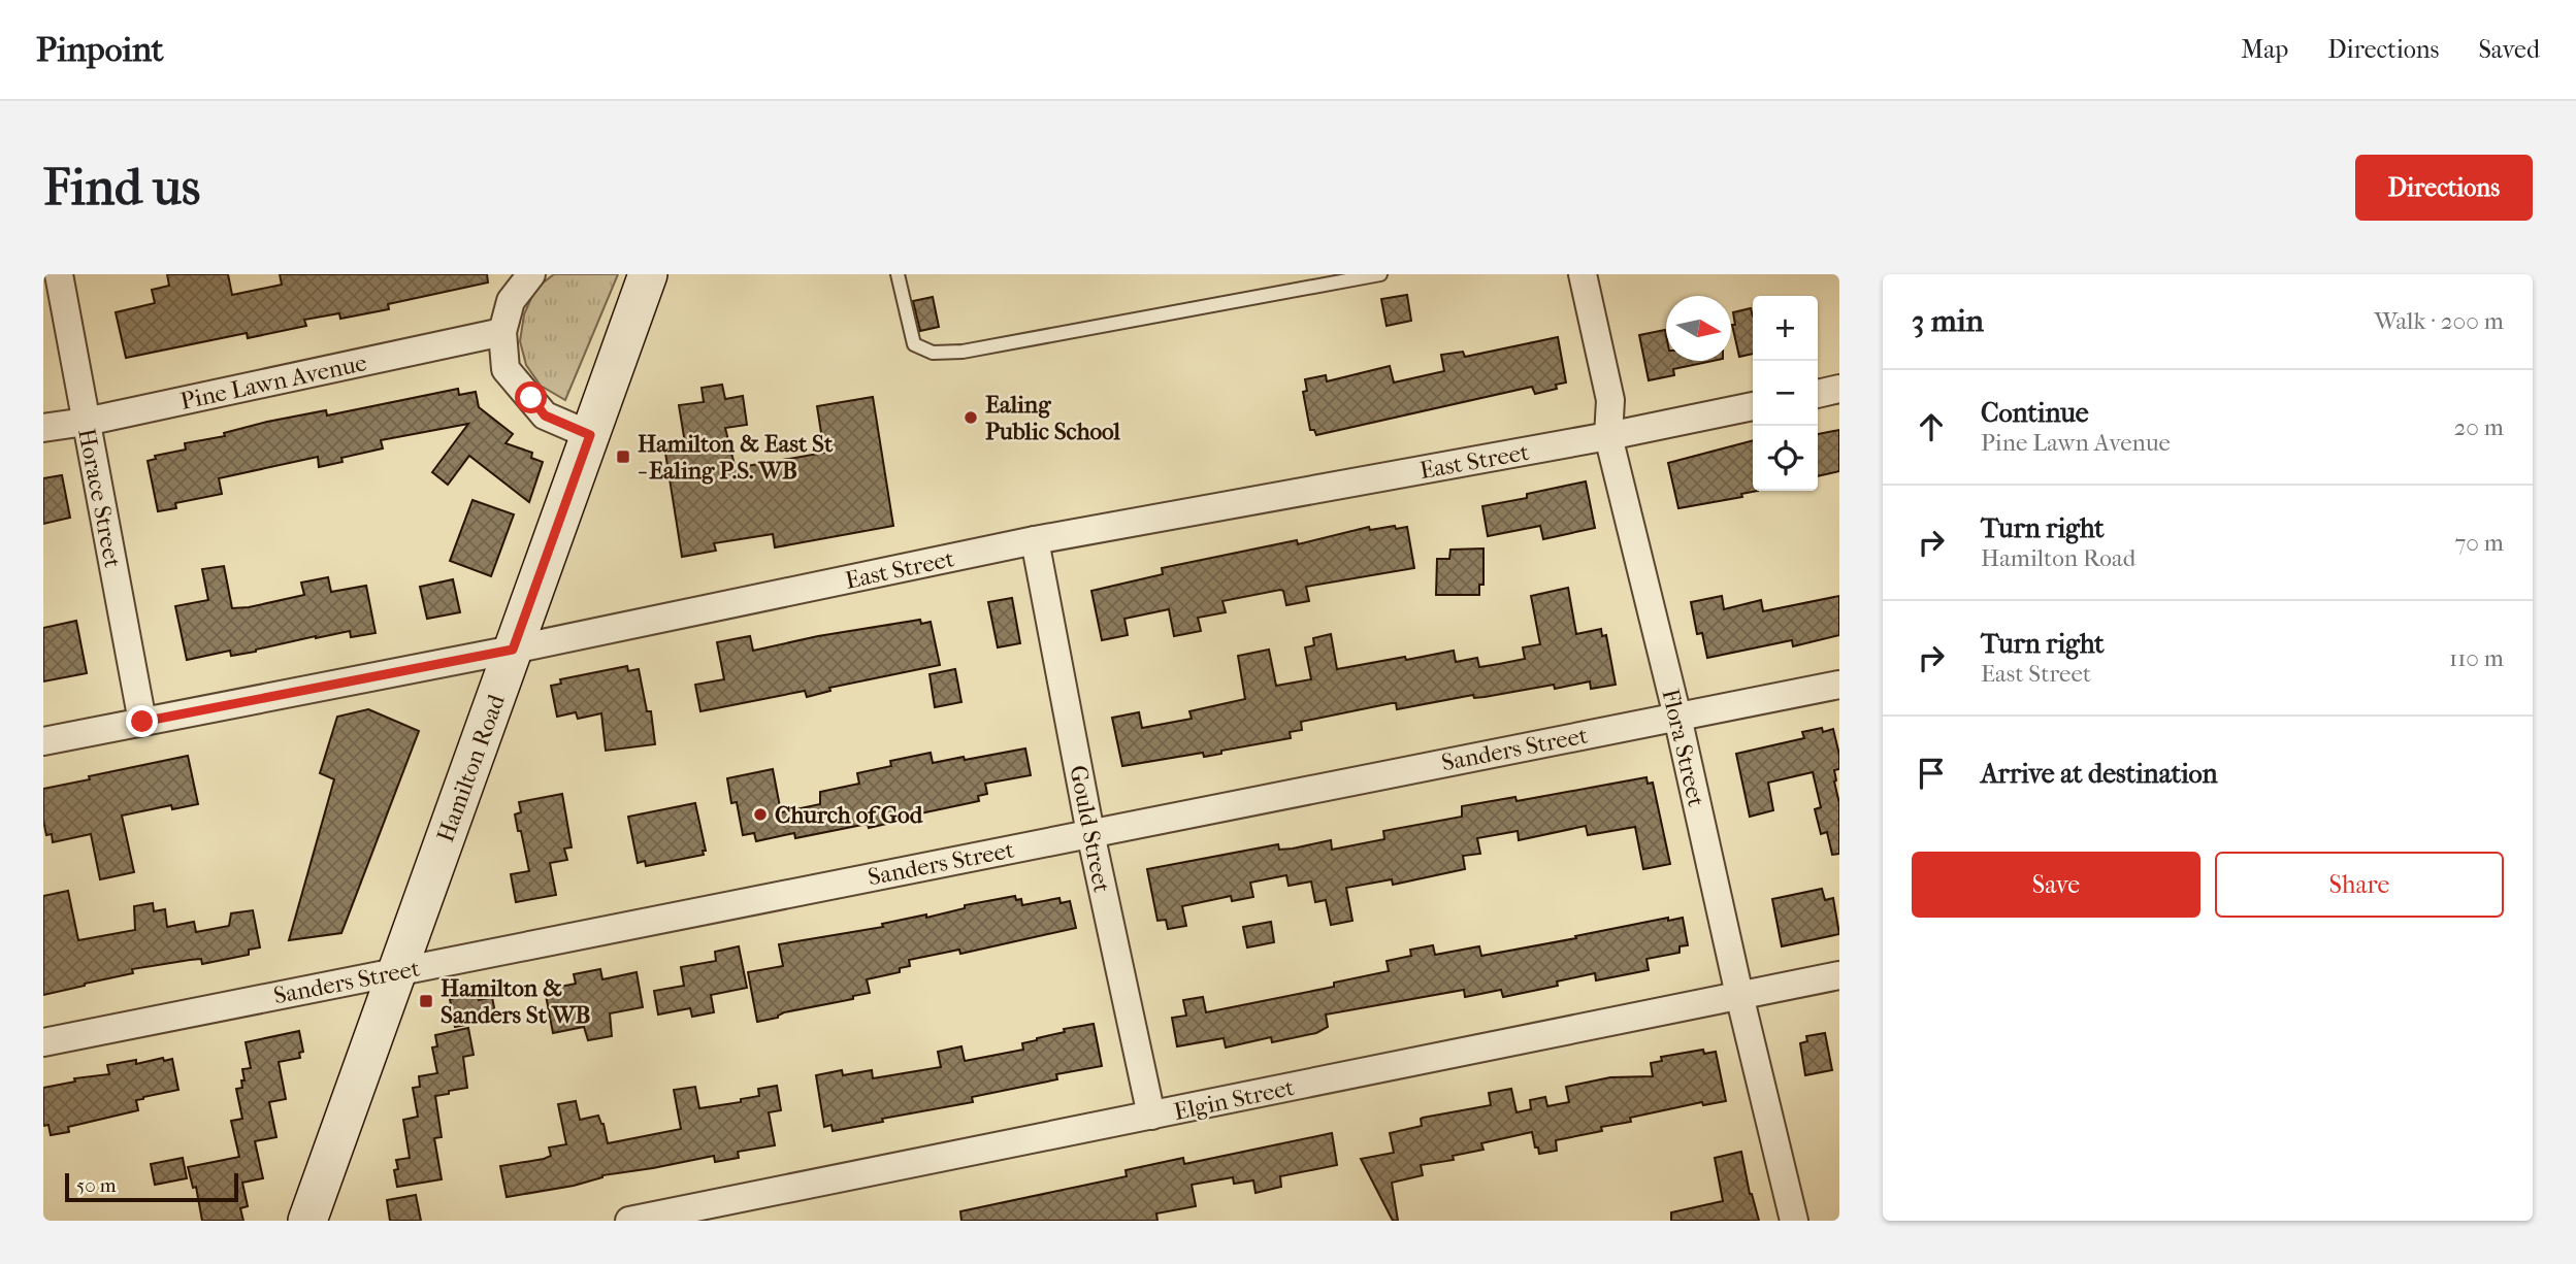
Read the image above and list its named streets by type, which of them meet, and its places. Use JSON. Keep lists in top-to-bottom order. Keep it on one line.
{"streets":{"main road":["Hamilton Road"],"street":["Pine Lawn Avenue","East Street","Horace Street","Flora Street","Sanders Street","Gould Street","Elgin Street"]},"crossings":[["Pine Lawn Avenue","Horace Street"],["East Street","Horace Street"],["East Street","Flora Street"],["East Street","Hamilton Road"],["East Street","Gould Street"],["Flora Street","Sanders Street"],["Flora Street","Elgin Street"],["Sanders Street","Hamilton Road"],["Sanders Street","Gould Street"],["Gould Street","Elgin Street"]],"places":{"other":["Ealing Public School","Church of God"],"transit":["Hamilton & East St - Ealing P.S. WB","Hamilton & Sanders St WB"]},"scale_bar":"50 m","north":"right","page":{"header":"Pinpoint","nav":["Map","Directions","Saved"],"buttons":["Directions",["Save","Share"]],"title":"Find us","heading":["3 min","Walk · 200 m"],"map_buttons":["+","−"],"list":[["Continue","Pine Lawn Avenue","20 m"],["Turn right","Hamilton Road","70 m"],["Turn right","East Street","110 m"],"Arrive at destination"],"scale":"50 m"}}
